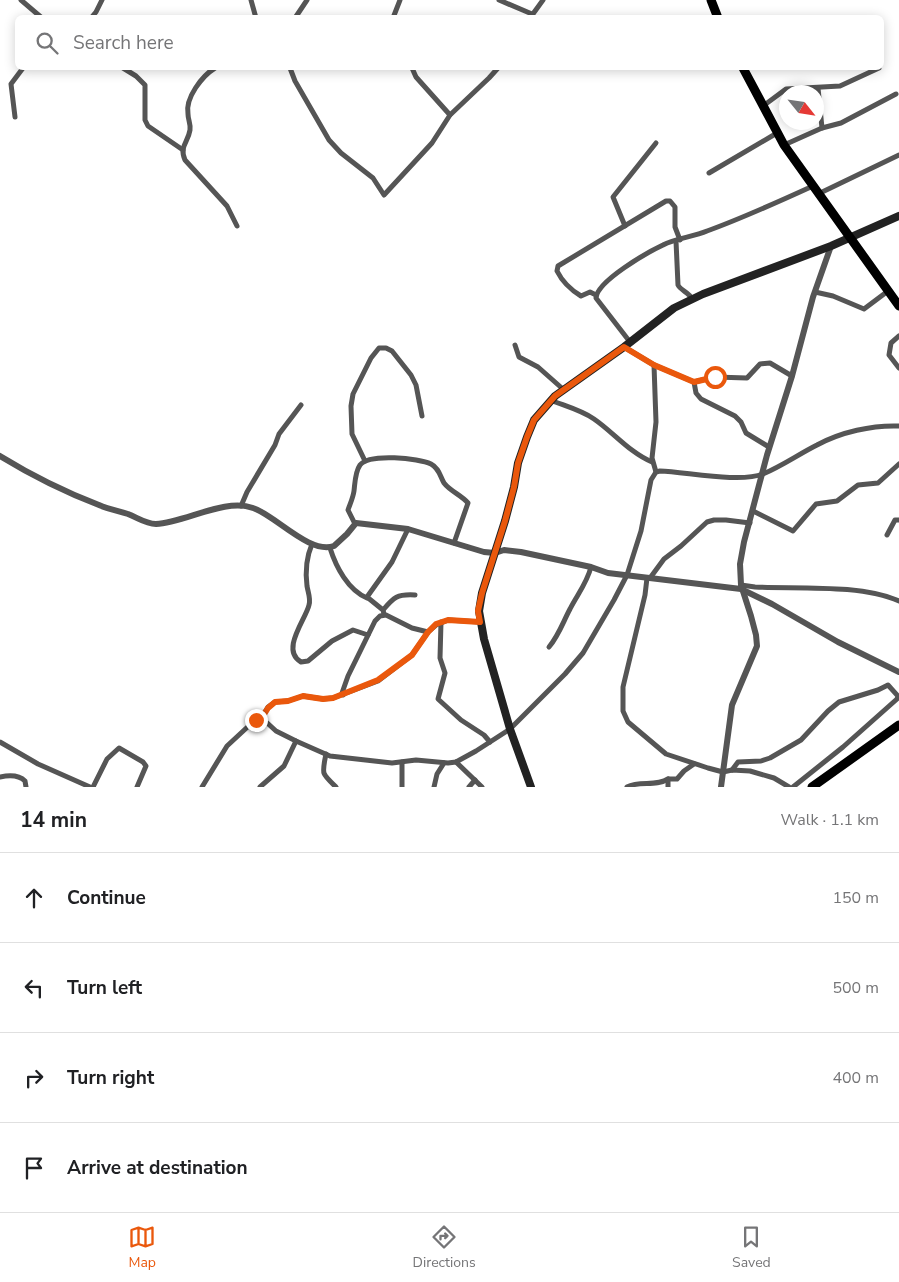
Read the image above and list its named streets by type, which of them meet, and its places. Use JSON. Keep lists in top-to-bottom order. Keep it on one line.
{"north":"bottom right","page":{"search":"Search here","heading":["14 min","Walk · 1.1 km"],"list":[["Continue","150 m"],["Turn left","500 m"],["Turn right","400 m"],"Arrive at destination"],"nav":["Map","Directions","Saved"]}}
